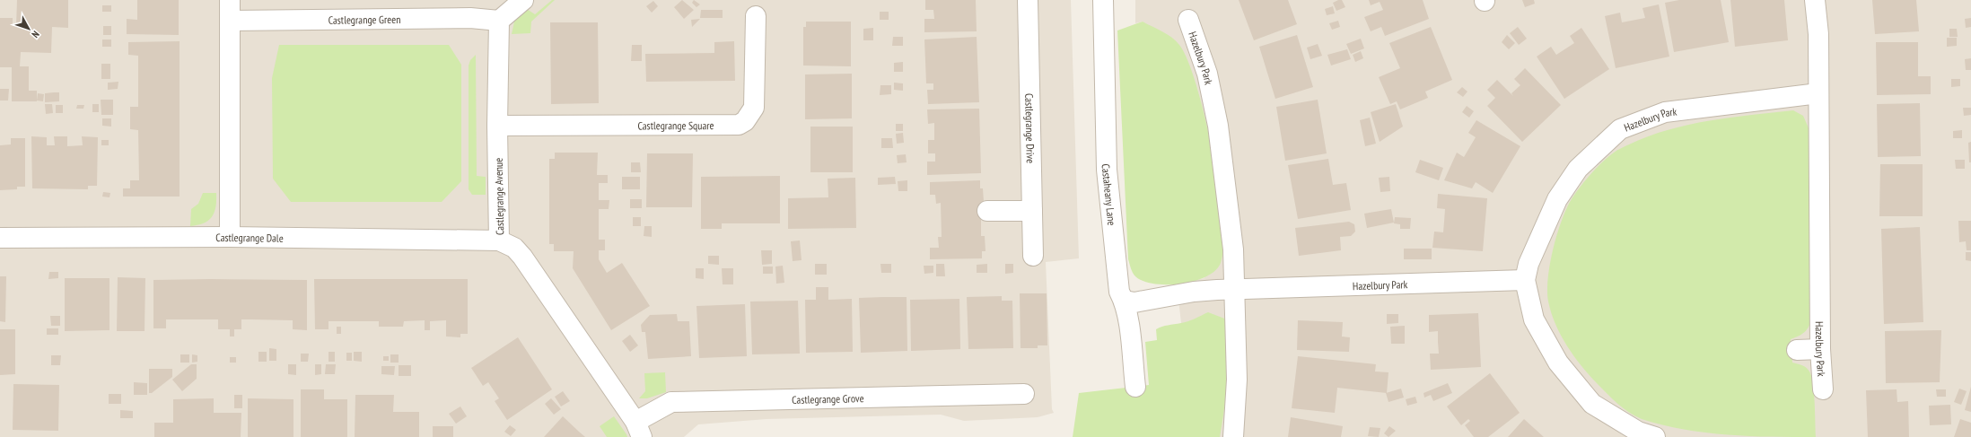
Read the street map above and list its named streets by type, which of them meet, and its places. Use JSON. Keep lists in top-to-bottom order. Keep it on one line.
{"streets":{"street":["Castlegrange Green","Hazelbury Park","Castlegrange Square","Castlegrange Drive","Castaheany Lane","Castlegrange Avenue","Castlegrange Dale","Castlegrange Grove"]},"crossings":[["Castlegrange Green","Castlegrange Avenue"],["Hazelbury Park","Castaheany Lane"],["Castlegrange Square","Castlegrange Avenue"],["Castlegrange Avenue","Castlegrange Dale"],["Castlegrange Avenue","Castlegrange Grove"]],"north":"bottom right"}
